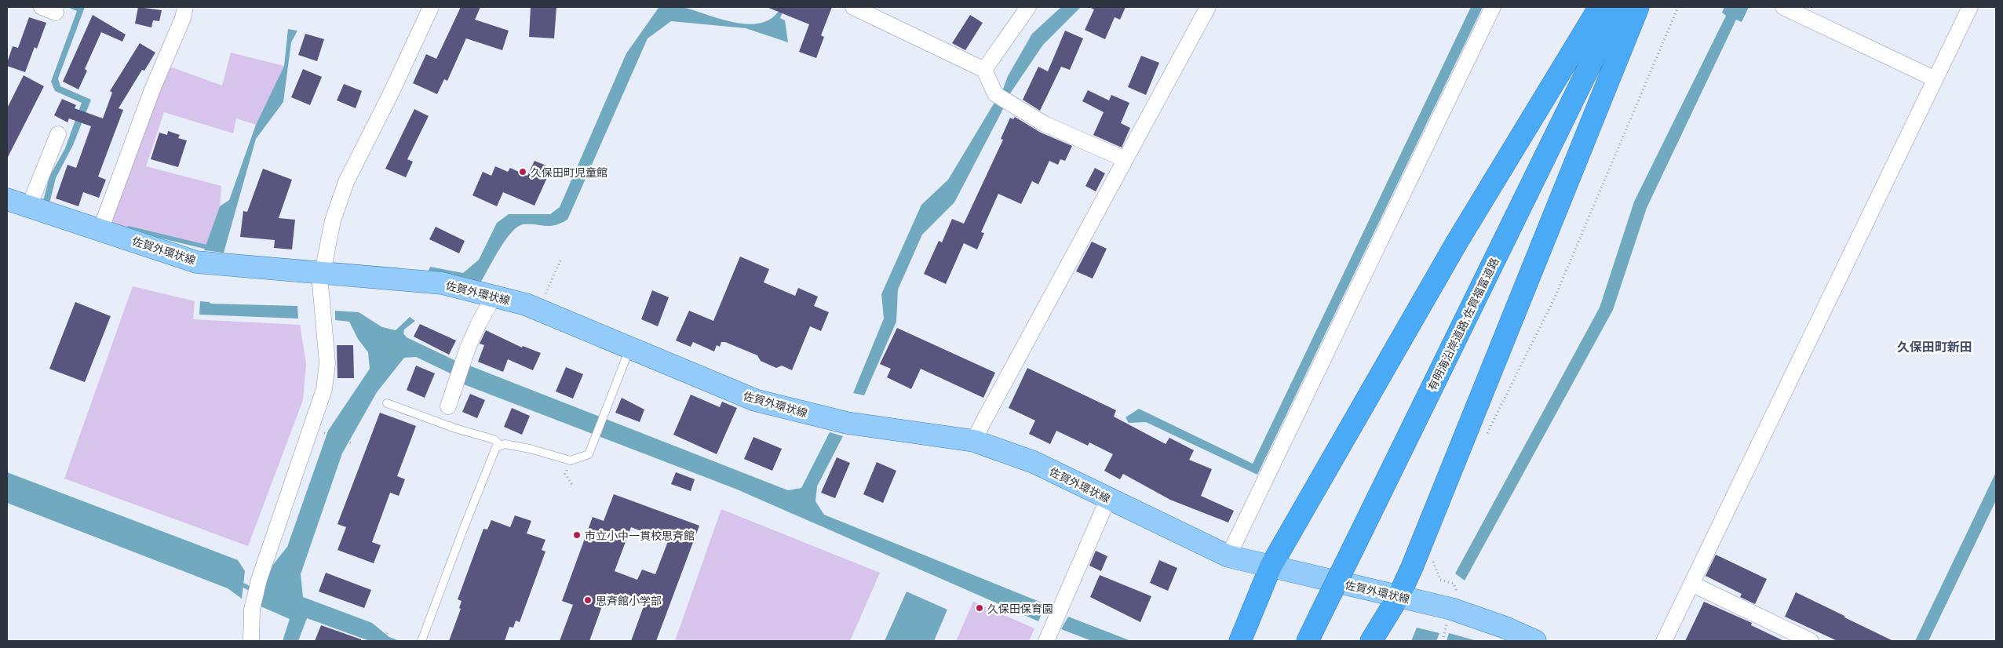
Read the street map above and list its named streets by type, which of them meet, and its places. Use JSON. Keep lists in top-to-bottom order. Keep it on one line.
{"streets":{"highway":["有明海沿岸道路;佐賀福富道路"],"main road":["佐賀外環状線"]},"districts":["久保田町新田"],"places":["久保田町児童館","市立小中一貫校思斉館","思斉館小学部","久保田保育園"]}
